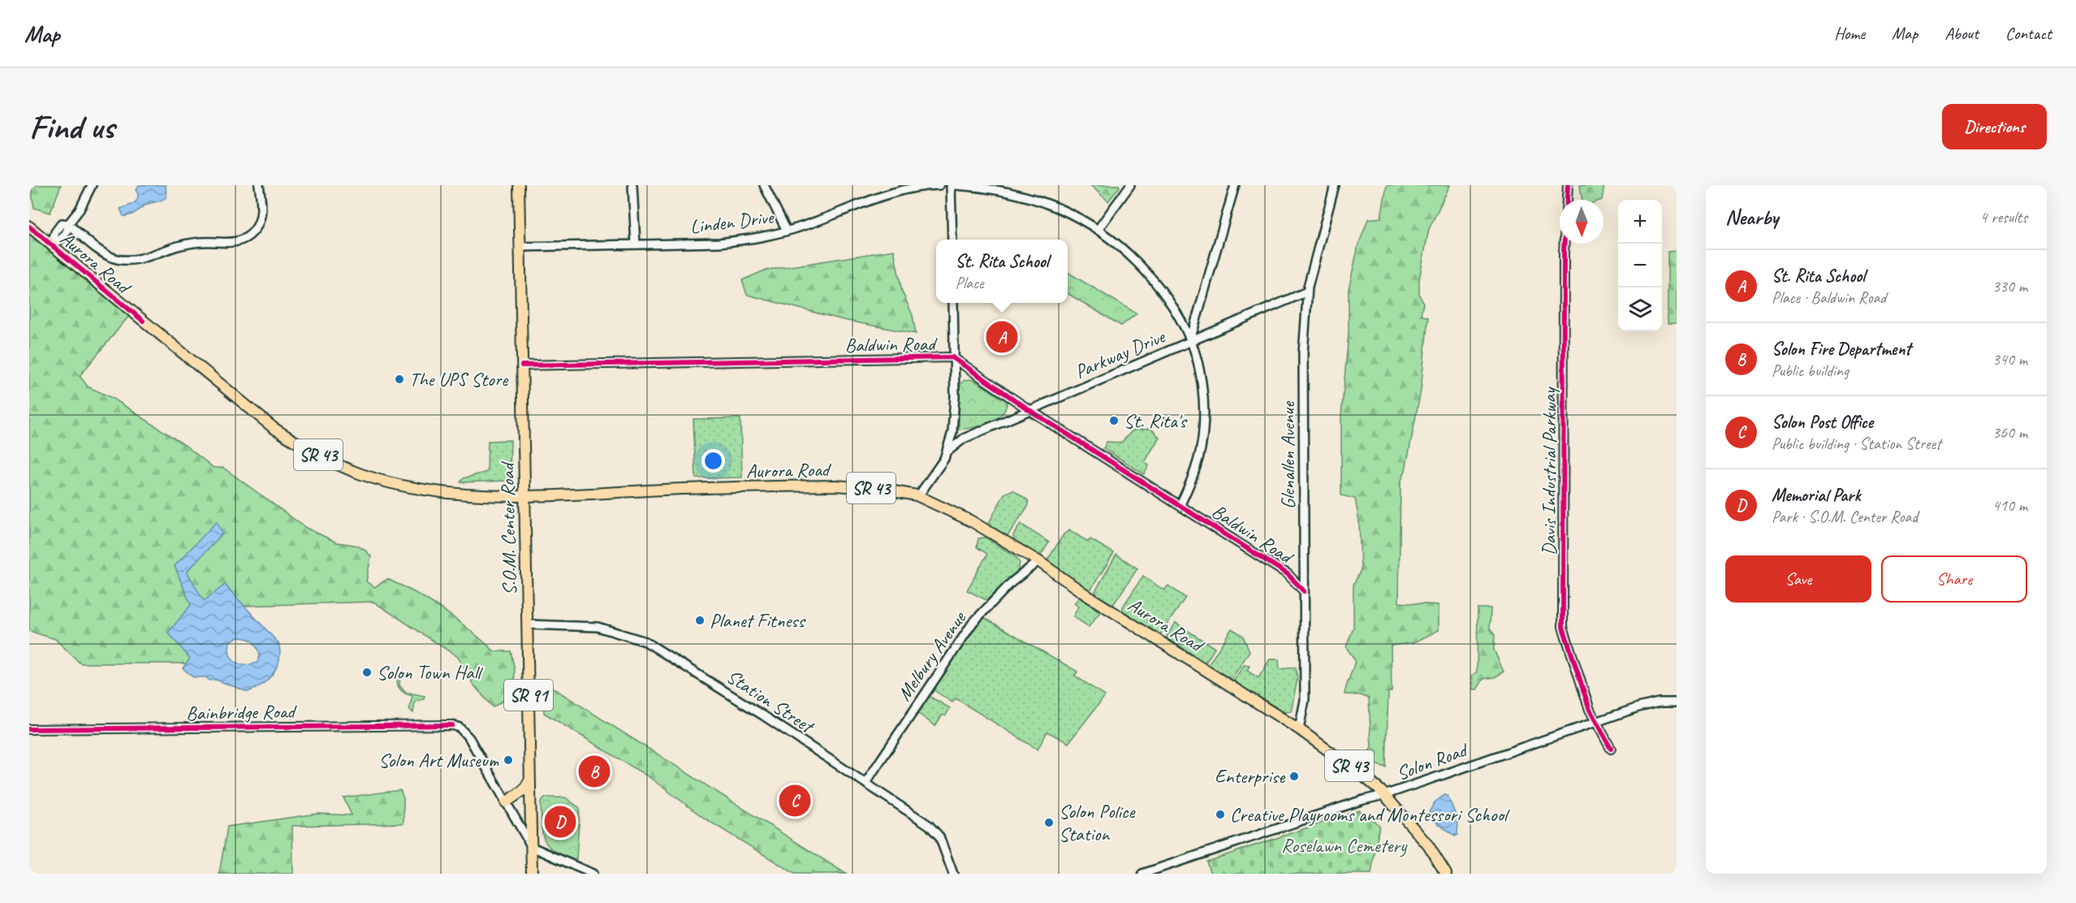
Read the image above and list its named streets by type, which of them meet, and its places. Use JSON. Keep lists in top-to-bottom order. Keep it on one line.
{"streets":{"main road":["Aurora Road","SR 43","S.O.M. Center Road","SR 91"],"street":["Linden Drive","Baldwin Road","Parkway Drive","Glenallen Avenue","Davis Industrial Parkway","Melbury Avenue","Station Street","Bainbridge Road","Solon Road"]},"crossings":[["Linden Drive","S.O.M. Center Road"],["Aurora Road","Glenallen Avenue"],["Aurora Road","S.O.M. Center Road"],["Aurora Road","Melbury Avenue"],["Aurora Road","Solon Road"],["Baldwin Road","Parkway Drive"],["Baldwin Road","Glenallen Avenue"],["Baldwin Road","S.O.M. Center Road"],["Parkway Drive","Glenallen Avenue"],["Davis Industrial Parkway","Solon Road"],["S.O.M. Center Road","Station Street"],["S.O.M. Center Road","Bainbridge Road"],["Melbury Avenue","Station Street"]],"parks":["Roselawn Cemetery"],"places":["The UPS Store","St. Rita's","Planet Fitness","Solon Town Hall","Solon Art Museum","Enterprise","Creative Playrooms and Montessori School","Solon Police Station"],"north":"bottom","page":{"header":"Map","nav":["Home","Map","About","Contact"],"buttons":["Directions",["Save","Share"]],"title":"Find us","heading":["Nearby","4 results"],"map_buttons":["+","−"],"popup":["St. Rita School","Place"],"list":[{"mark":"A","name":"St. Rita School","note":"Place · Baldwin Road","value":"330 m"},{"mark":"B","name":"Solon Fire Department","note":"Public building","value":"340 m"},{"mark":"C","name":"Solon Post Office","note":"Public building · Station Street","value":"360 m"},{"mark":"D","name":"Memorial Park","note":"Park · S.O.M. Center Road","value":"410 m"}],"pins":["A","B","C","D"]}}
